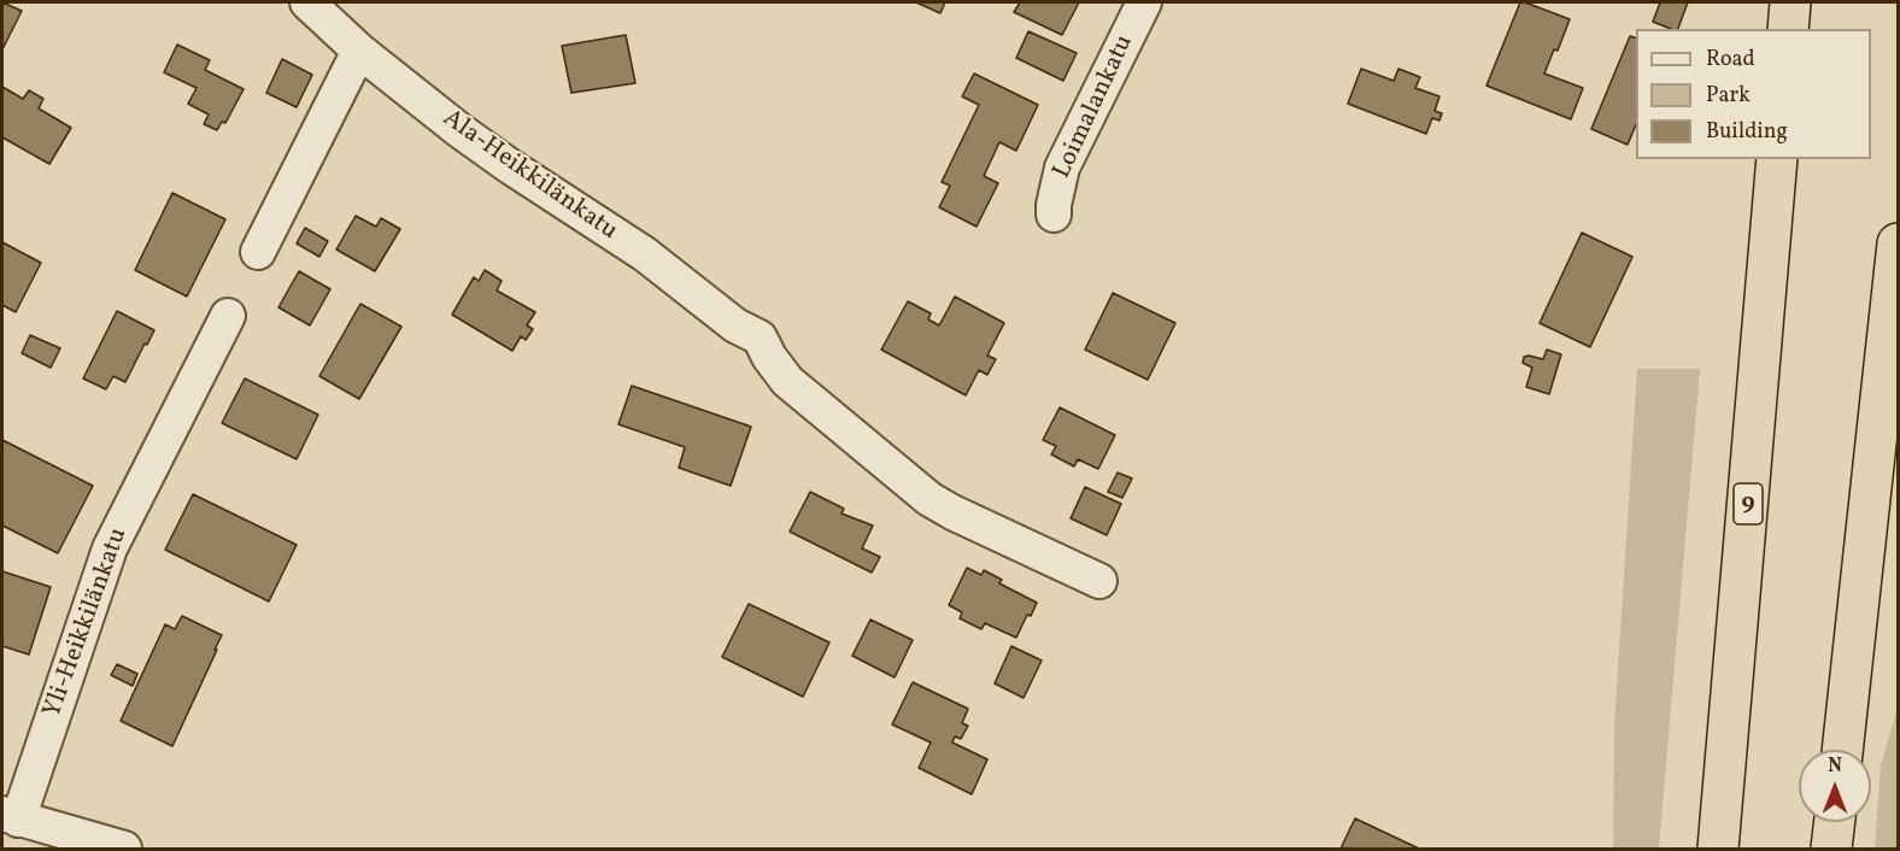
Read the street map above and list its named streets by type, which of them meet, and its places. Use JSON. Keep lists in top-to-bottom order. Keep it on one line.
{"streets":{"highway":["9"],"street":["Loimalankatu","Ala-Heikkilänkatu","Yli-Heikkilänkatu"]},"legend":["Road","Park","Building"],"north":"top"}
